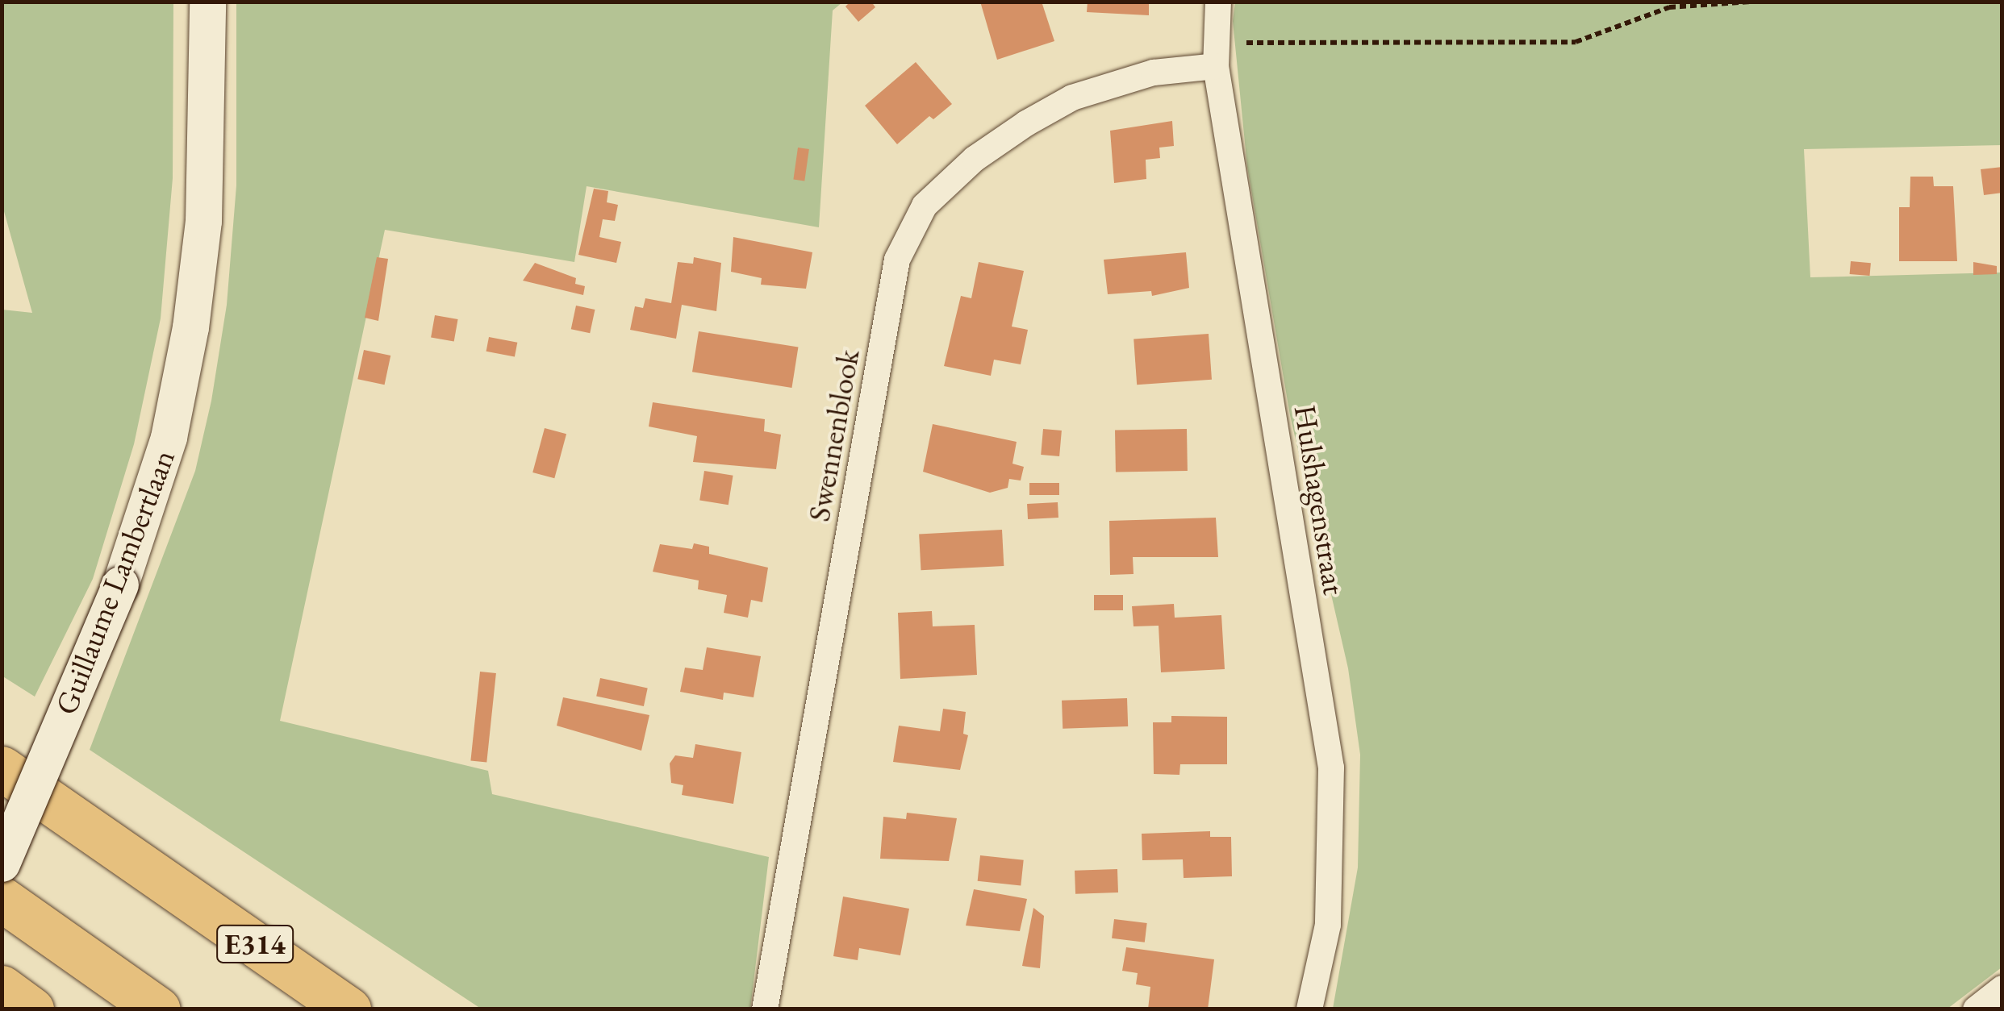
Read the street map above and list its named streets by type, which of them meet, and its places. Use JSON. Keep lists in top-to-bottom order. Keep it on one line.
{"streets":{"highway":["E314"],"street":["Swennenblook","Hulshagenstraat","Guillaume Lambertlaan"]},"crossings":[["Swennenblook","Hulshagenstraat"]]}
